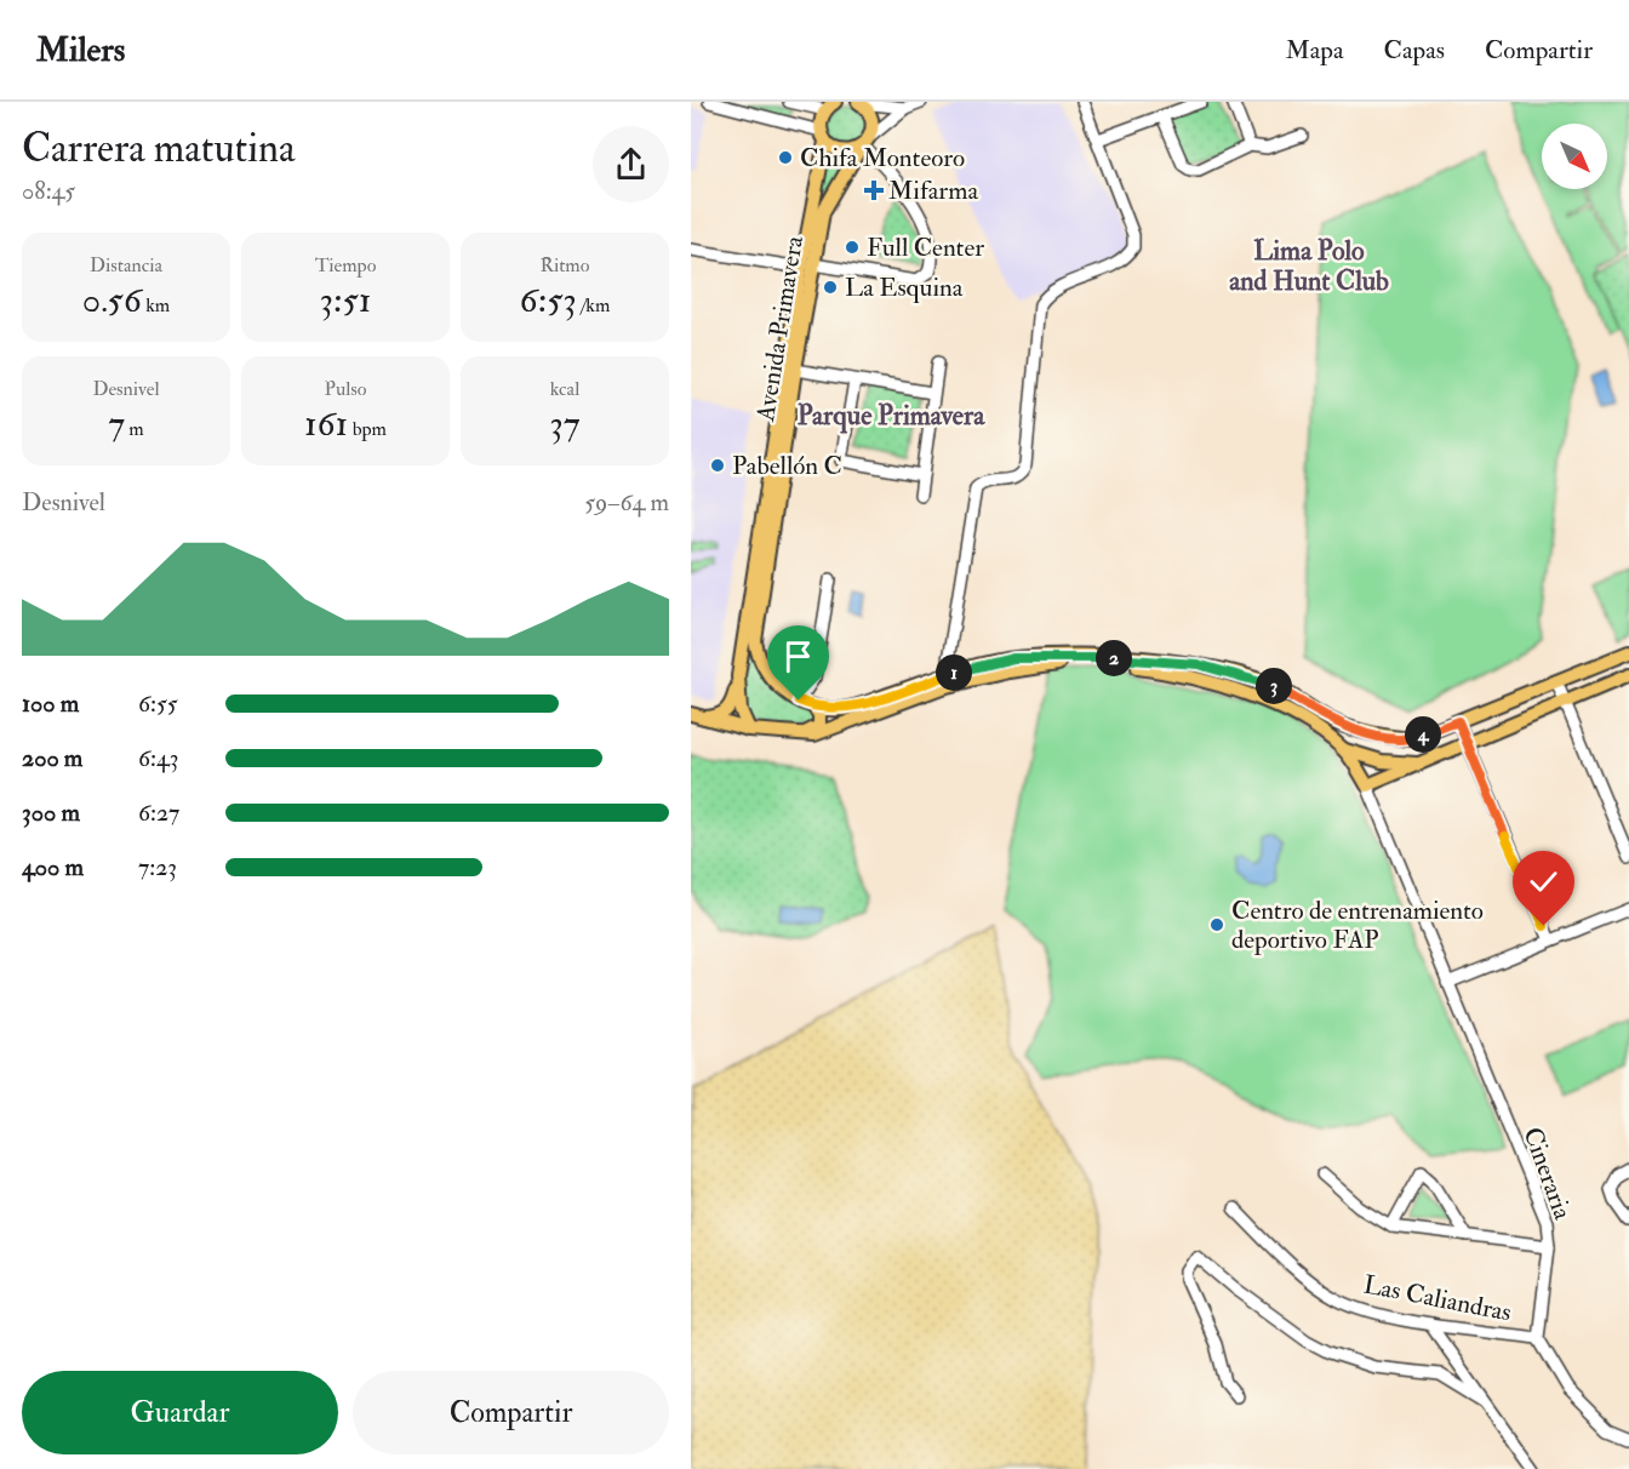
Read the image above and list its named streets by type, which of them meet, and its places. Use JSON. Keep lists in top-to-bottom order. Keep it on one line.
{"streets":{"main road":["Avenida Primavera"],"street":["Cineraria","Las Caliandras"]},"crossings":[["Cineraria","Las Caliandras"]],"districts":["Lima Polo and Hunt Club","Parque Primavera"],"places":{"other":["Chifa Monteoro","Full Center","La Esquina","Pabellón C","Centro de entrenamiento deportivo FAP"],"health":["Mifarma"]},"north":"bottom right","page":{"header":"Milers","nav":["Mapa","Capas","Compartir"],"heading":["Carrera matutina","08:45"],"stats":[["Distancia","0.56 km"],["Tiempo","3:51"],["Ritmo","6:53 /km"],["Desnivel","7 m"],["Pulso","161 bpm"],["kcal","37"]],"chart":["Desnivel","59–64 m"],"pins":["2","1","3","4"],"list":[{"name":"100 m","note":"6:55"},{"name":"200 m","note":"6:43"},{"name":"300 m","note":"6:27"},{"name":"400 m","note":"7:23"}],"buttons":["Guardar","Compartir"]}}
